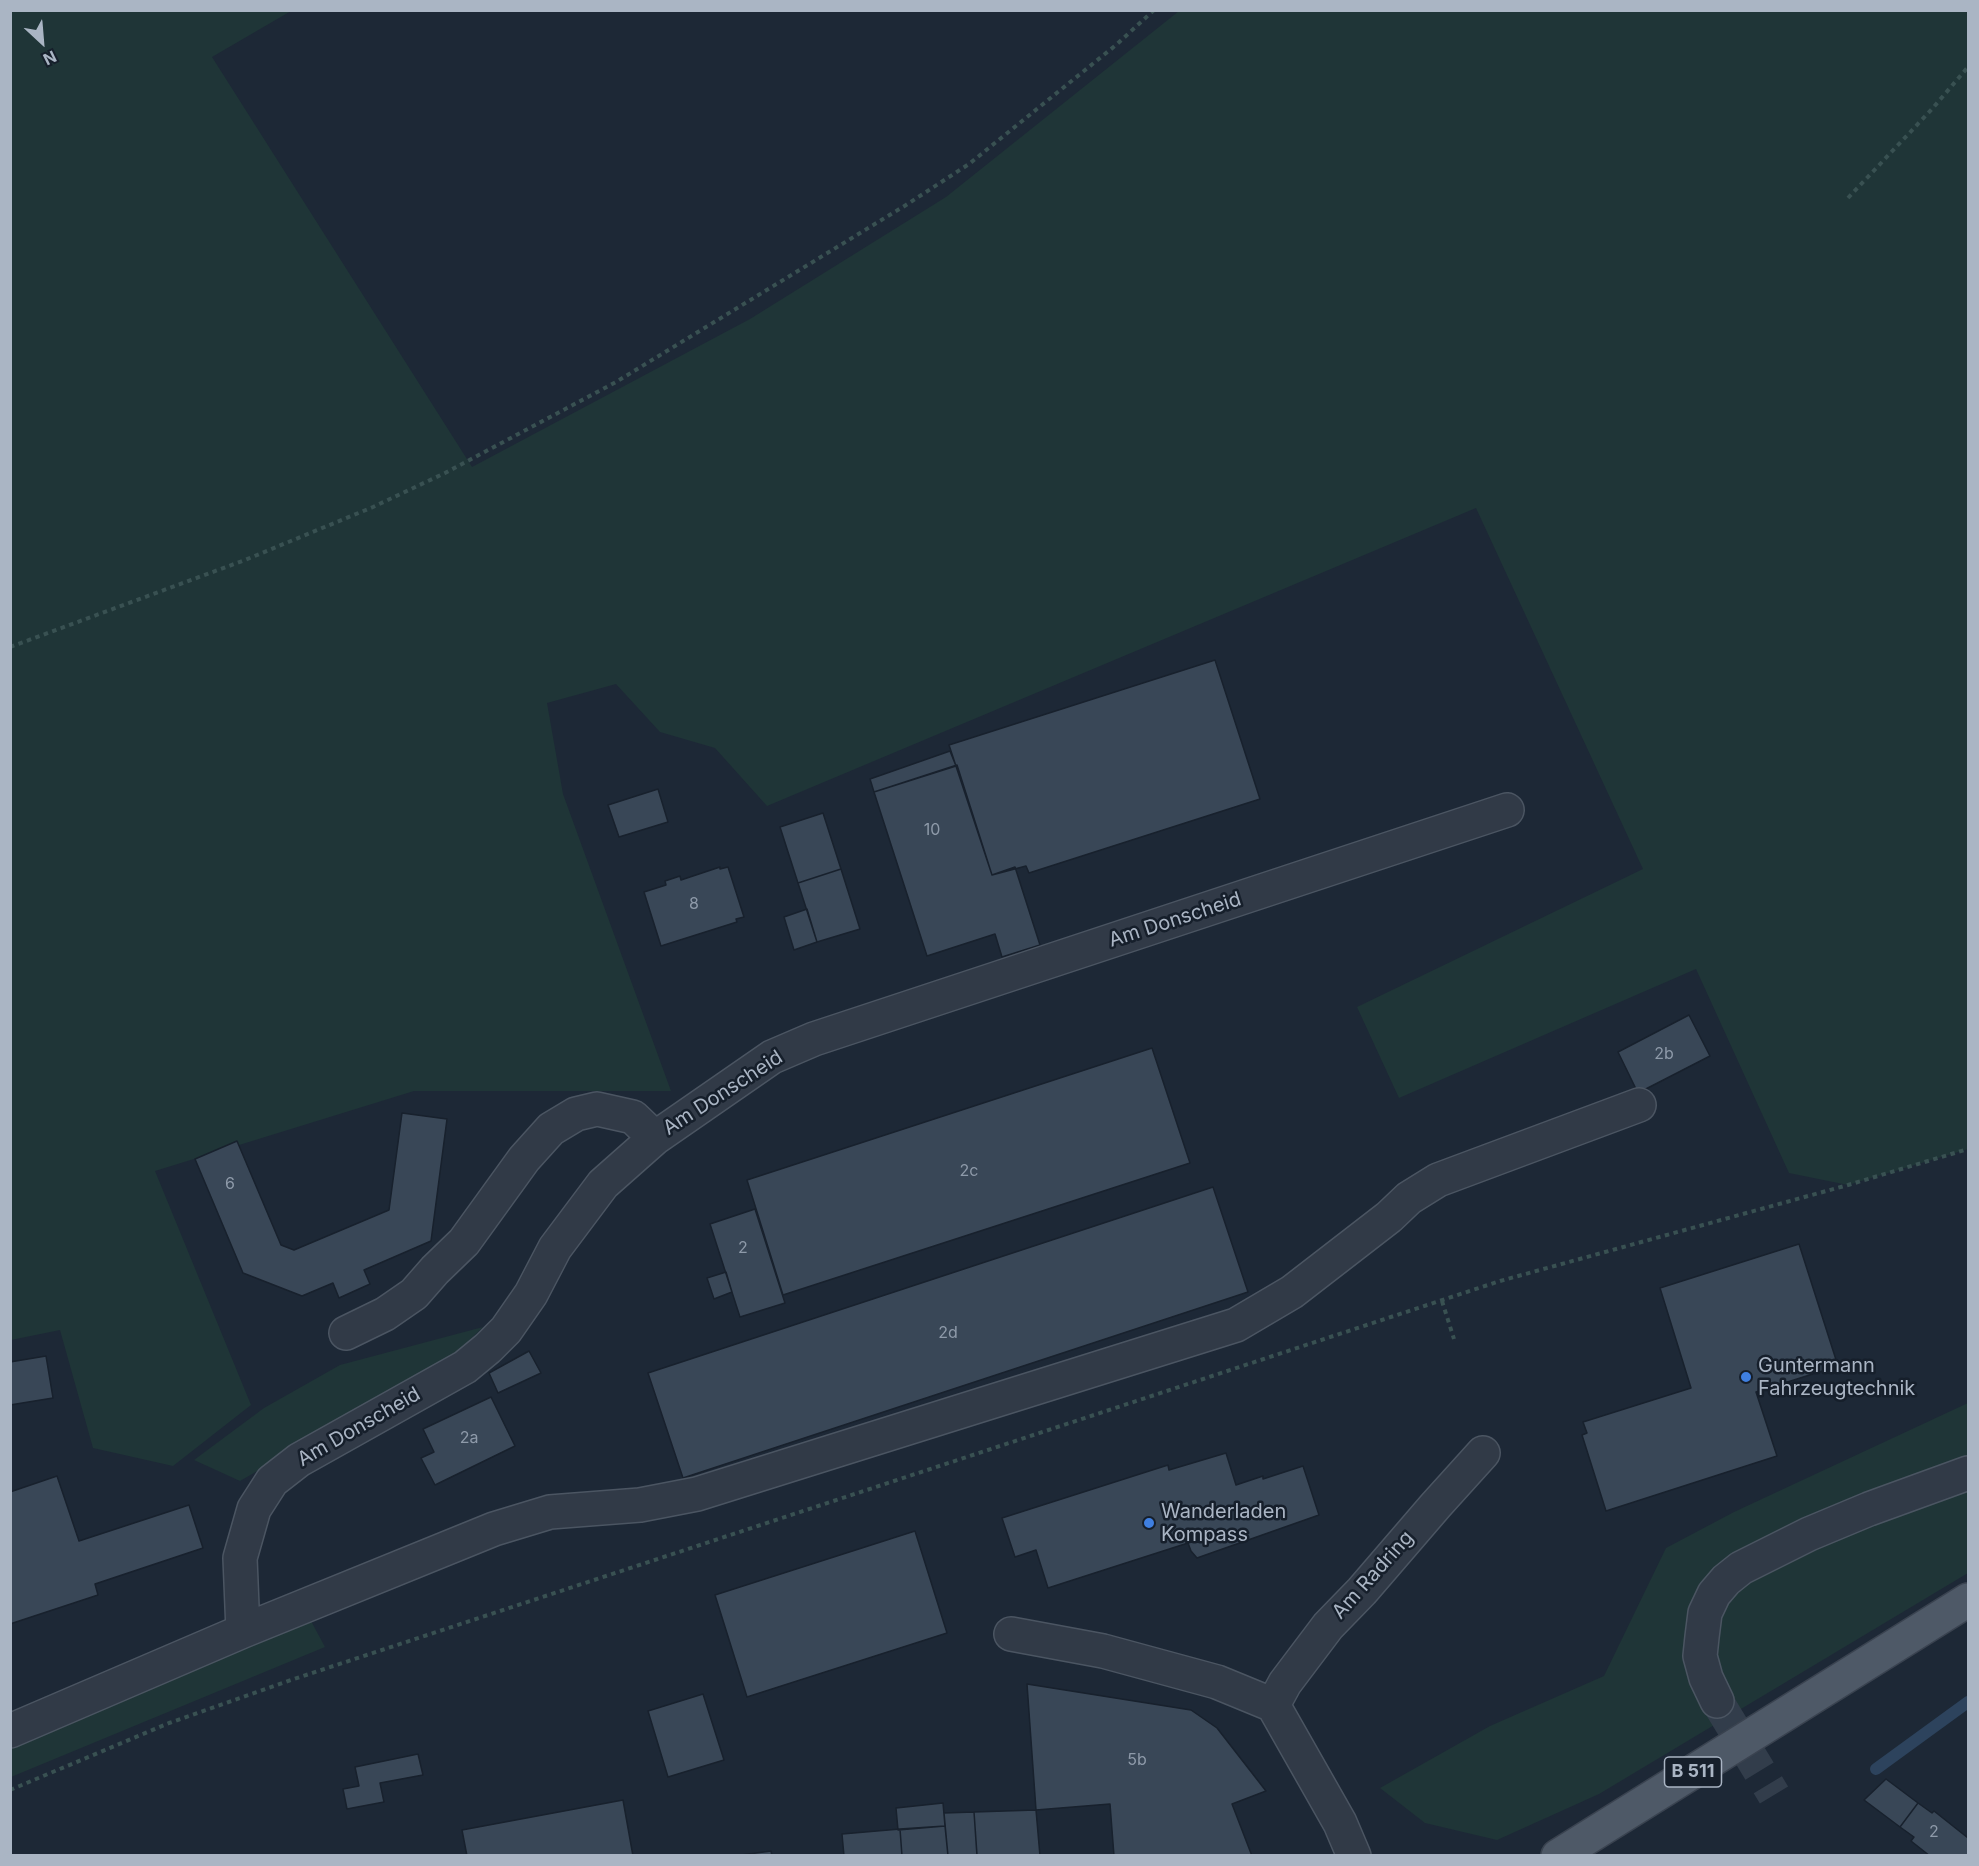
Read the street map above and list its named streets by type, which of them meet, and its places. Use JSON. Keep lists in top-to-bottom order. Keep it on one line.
{"streets":{"main road":["B 511"],"street":["Am Donscheid","Am Radring"]},"places":["Guntermann Fahrzeugtechnik","Wanderladen Kompass"],"house_numbers":["10","8","2b","2c","6","2","2d","2a","5b","2"],"north":"bottom right"}
